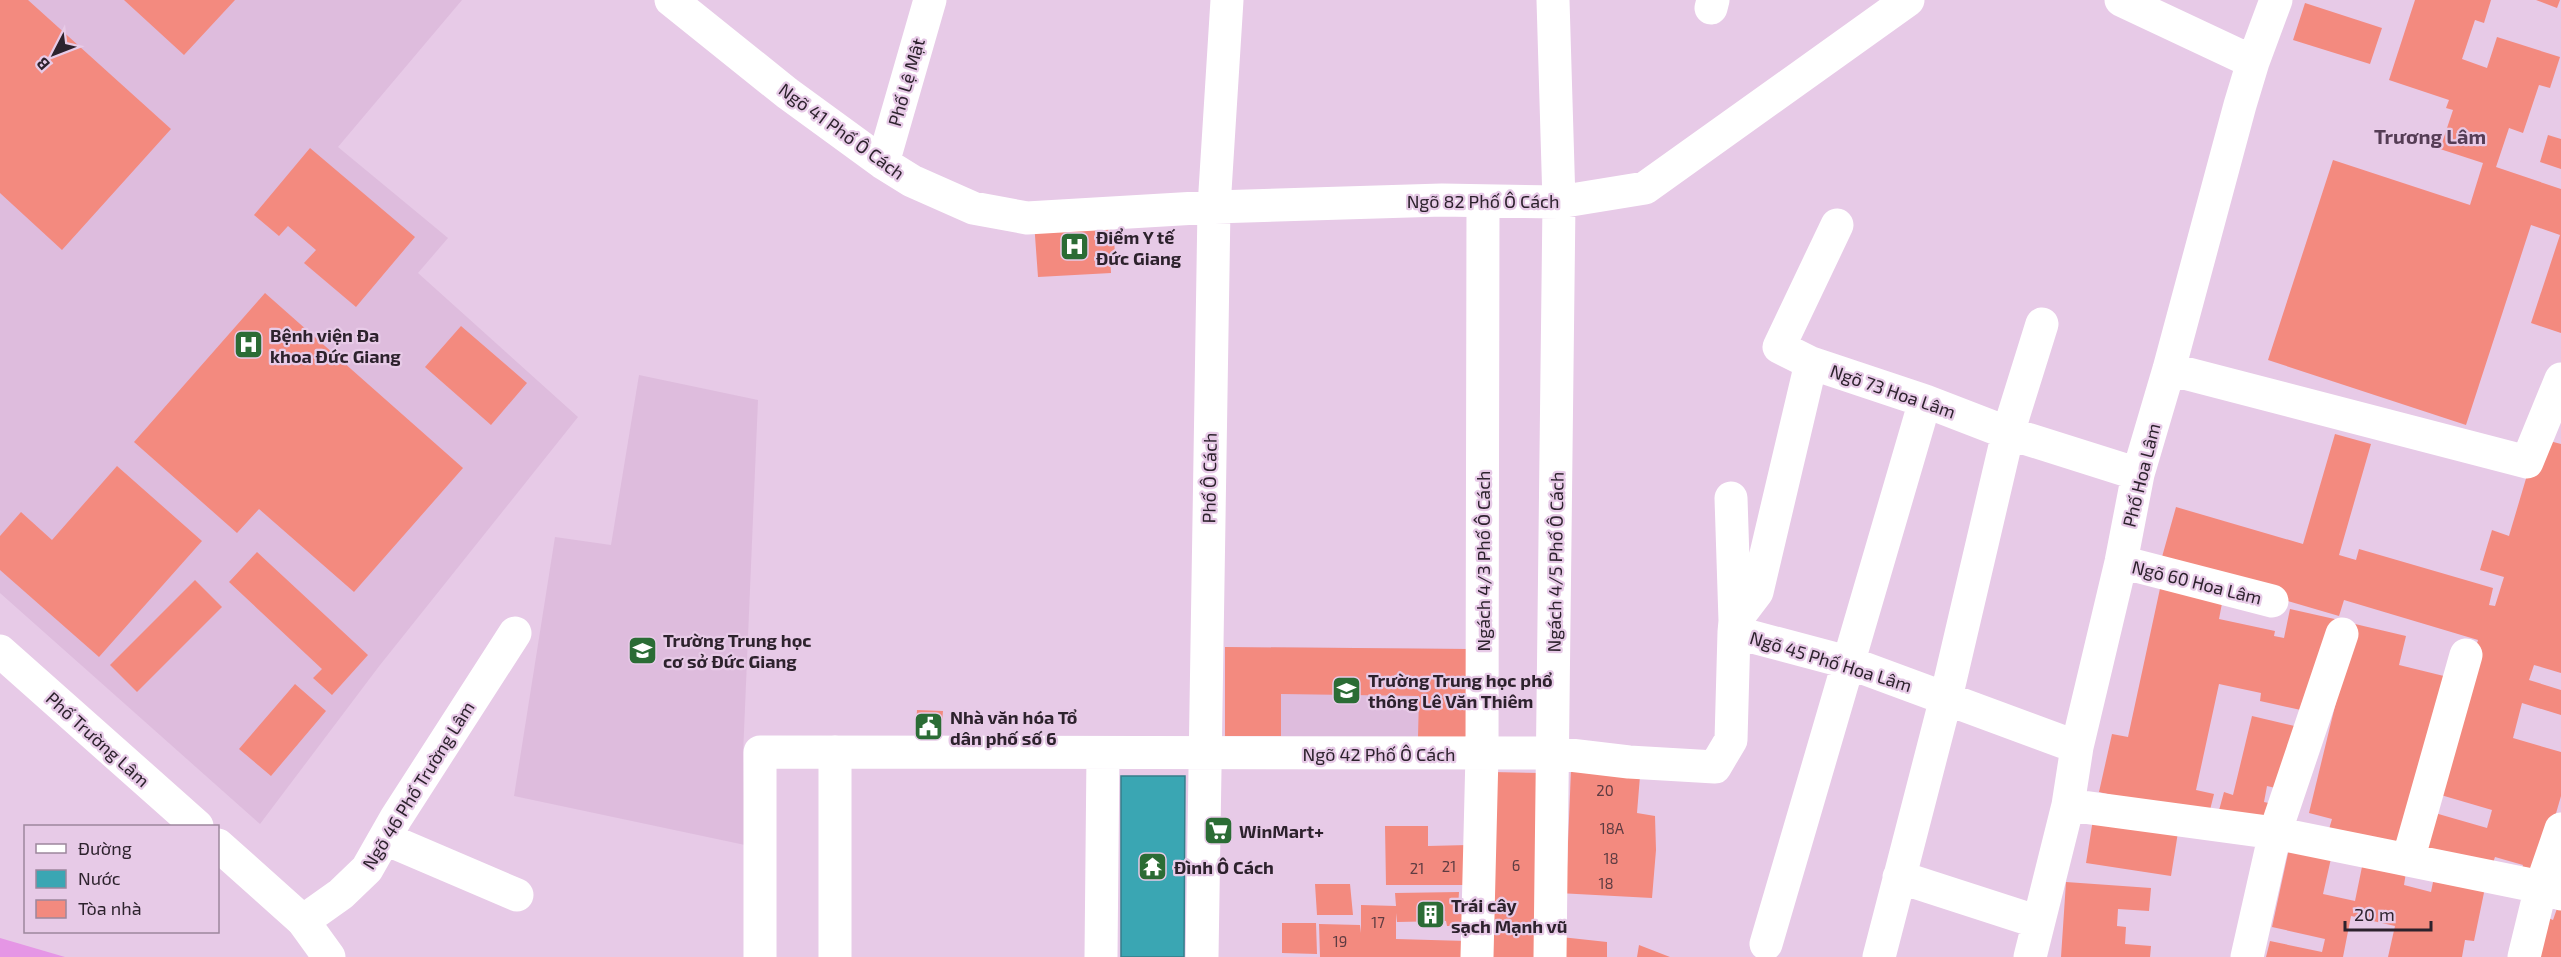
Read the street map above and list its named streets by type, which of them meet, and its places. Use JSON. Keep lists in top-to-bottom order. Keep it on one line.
{"streets":{"street":["Phố Lệ Mật","Ngõ 41 Phố Ô Cách","Ngõ 82 Phố Ô Cách","Ngõ 73 Hoa Lâm","Phố Hoa Lâm","Phố Ô Cách","Ngách 4/3 Phố Ô Cách","Ngách 4/5 Phố Ô Cách","Ngõ 60 Hoa Lâm","Ngõ 45 Phố Hoa Lâm","Phố Trường Lâm","Ngõ 42 Phố Ô Cách","Ngõ 46 Phố Trường Lâm"]},"crossings":[["Phố Lệ Mật","Ngõ 41 Phố Ô Cách"],["Ngõ 41 Phố Ô Cách","Ngõ 82 Phố Ô Cách"],["Ngõ 41 Phố Ô Cách","Phố Ô Cách"],["Ngõ 82 Phố Ô Cách","Phố Ô Cách"],["Ngõ 82 Phố Ô Cách","Ngách 4/3 Phố Ô Cách"],["Ngõ 82 Phố Ô Cách","Ngách 4/5 Phố Ô Cách"],["Ngõ 73 Hoa Lâm","Phố Hoa Lâm"],["Phố Hoa Lâm","Ngõ 60 Hoa Lâm"],["Phố Hoa Lâm","Ngõ 45 Phố Hoa Lâm"],["Phố Ô Cách","Ngõ 42 Phố Ô Cách"],["Ngách 4/3 Phố Ô Cách","Ngõ 42 Phố Ô Cách"],["Ngách 4/5 Phố Ô Cách","Ngõ 45 Phố Hoa Lâm"],["Ngách 4/5 Phố Ô Cách","Ngõ 42 Phố Ô Cách"],["Ngõ 45 Phố Hoa Lâm","Ngõ 42 Phố Ô Cách"]],"districts":["Trương Lâm"],"places":{"hospital":["Điểm Y tế Đức Giang","Bệnh viện Đa khoa Đức Giang"],"school or university":["Trường Trung học cơ sở Đức Giang","Trường Trung học phổ thông Lê Văn Thiêm"],"public building":["Nhà văn hóa Tổ dân phố số 6"],"supermarket":["WinMart+"],"temple":["Đình Ô Cách"],"building":["Trái cây sạch Mạnh vũ"]},"house_numbers":["20","18A","18","6","21","21","18","17","19"],"legend":["Đường","Nước","Tòa nhà"],"scale_bar":"20 m","north":"bottom left"}
